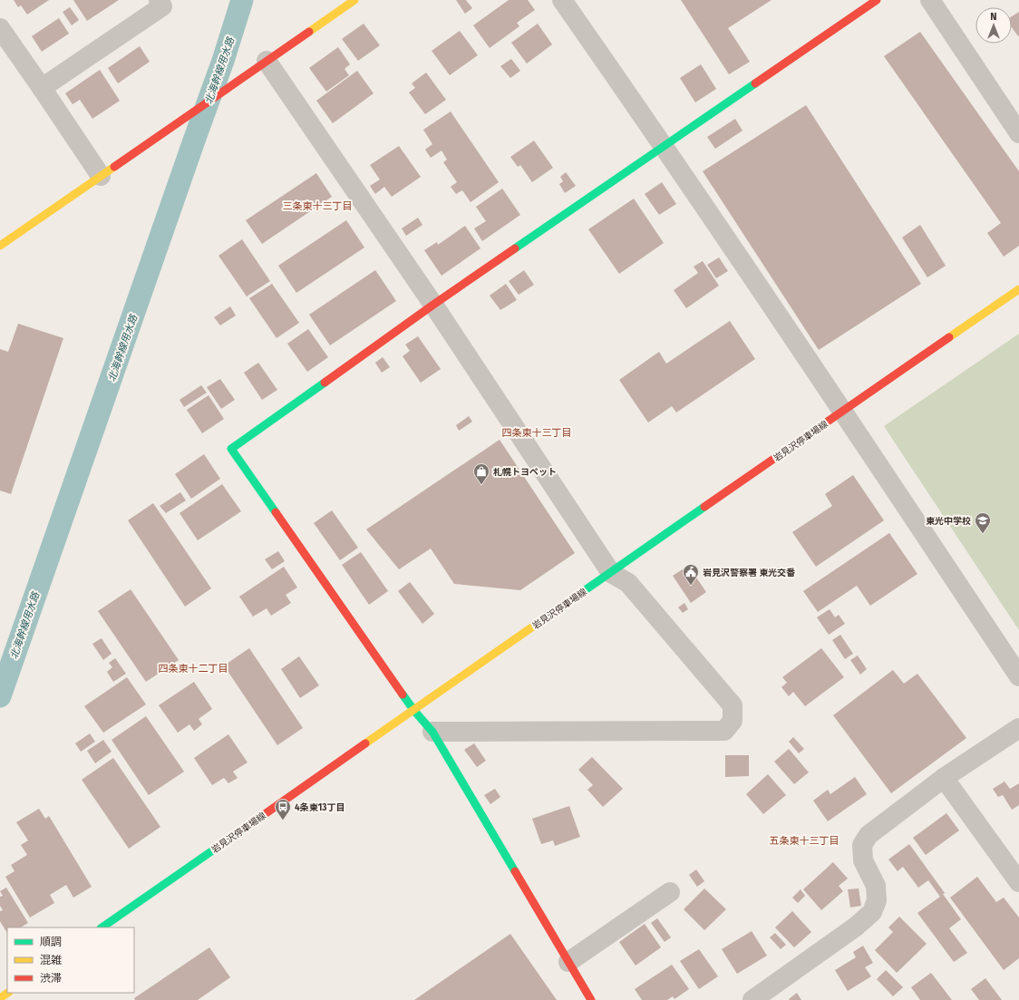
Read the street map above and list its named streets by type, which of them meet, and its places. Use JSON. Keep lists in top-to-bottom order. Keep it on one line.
{"streets":{"street":["岩見沢停車場線"]},"districts":["三条東十三丁目","四条東十三丁目","四条東十二丁目","五条東十三丁目"],"water":["北海幹線用水路"],"places":{"shop":["札幌トヨペット"],"school or university":["東光中学校"],"public building":["岩見沢警察署 東光交番"],"bus stop":["4条東13丁目"]},"legend":["順調","混雑","渋滞"],"north":"top"}
